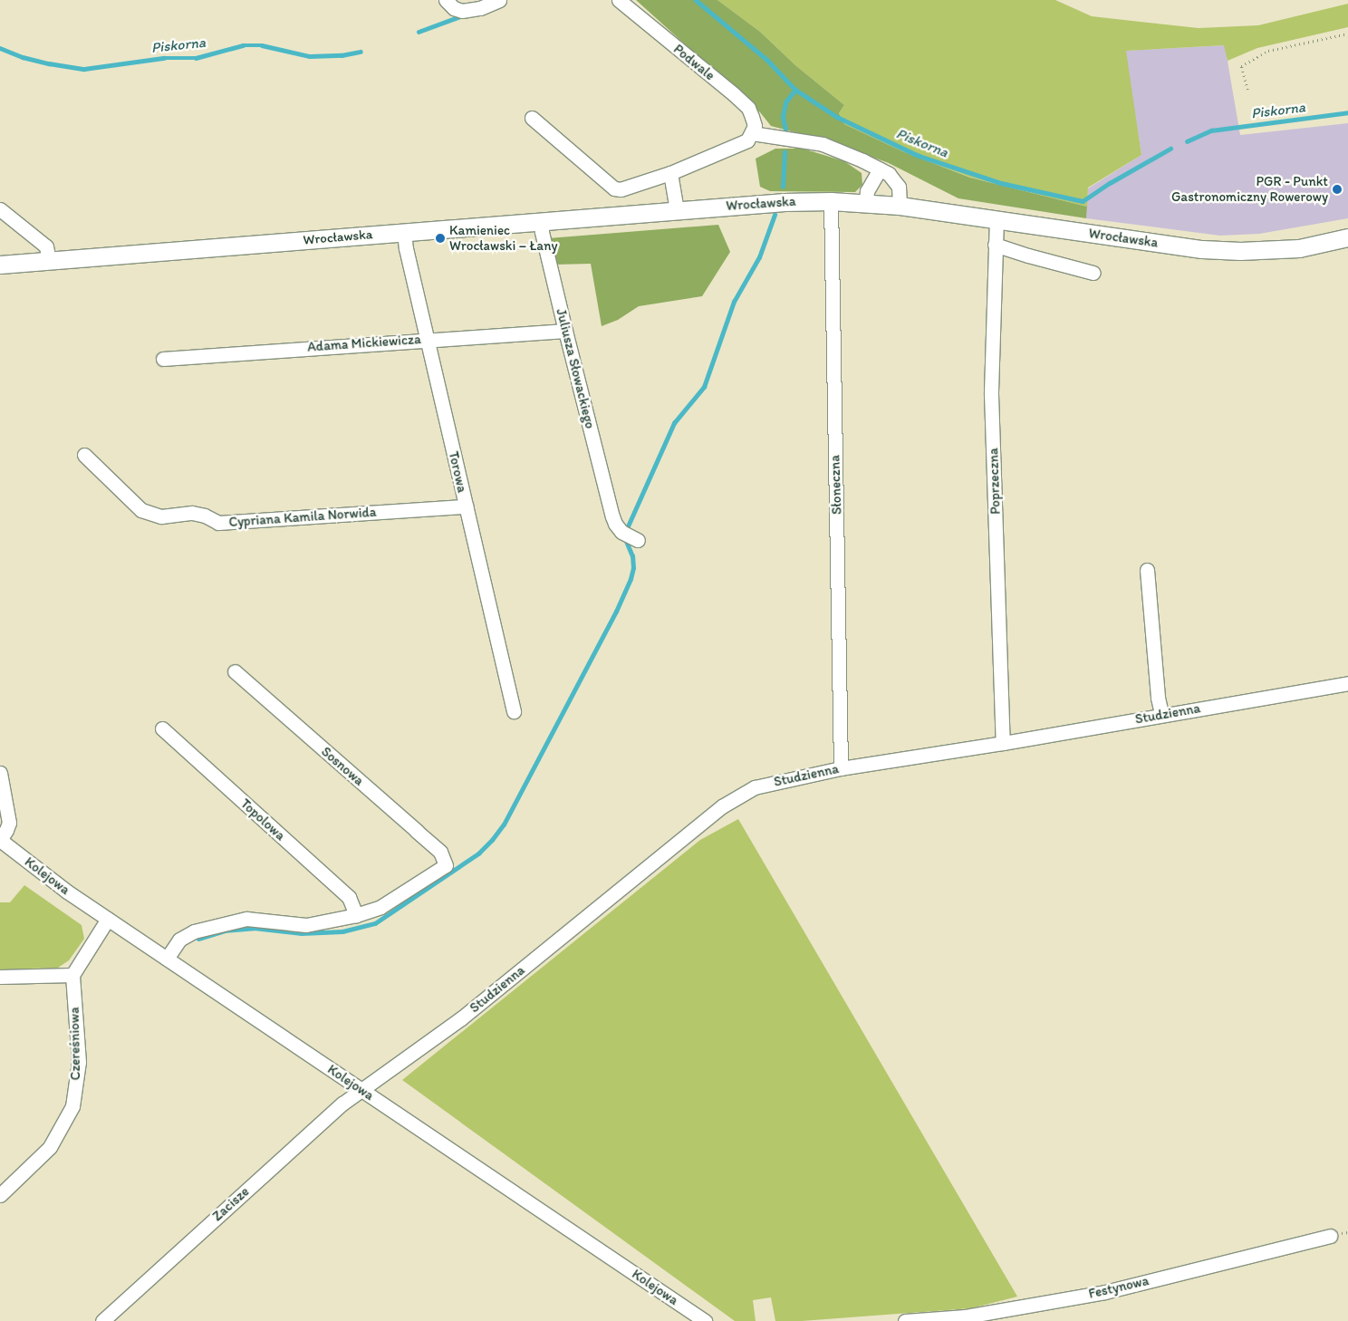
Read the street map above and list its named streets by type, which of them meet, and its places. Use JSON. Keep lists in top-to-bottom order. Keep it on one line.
{"streets":{"main road":["Wrocławska"],"street":["Podwale","Adama Mickiewicza","Juliusza Słowackiego","Torowa","Poprzeczna","Słoneczna","Cypriana Kamila Norwida","Studzienna","Sosnowa","Topolowa","Kolejowa","Czereśniowa","Zacisze","Festynowa"]},"crossings":[["Wrocławska","Juliusza Słowackiego"],["Wrocławska","Torowa"],["Wrocławska","Poprzeczna"],["Wrocławska","Słoneczna"],["Adama Mickiewicza","Juliusza Słowackiego"],["Adama Mickiewicza","Torowa"],["Torowa","Cypriana Kamila Norwida"],["Poprzeczna","Studzienna"],["Słoneczna","Studzienna"],["Studzienna","Kolejowa"],["Studzienna","Zacisze"],["Sosnowa","Topolowa"],["Kolejowa","Zacisze"]],"water":["Piskorna"],"places":["PGR - Punkt Gastronomiczny Rowerowy","Kamieniec Wrocławski – Łany"]}
